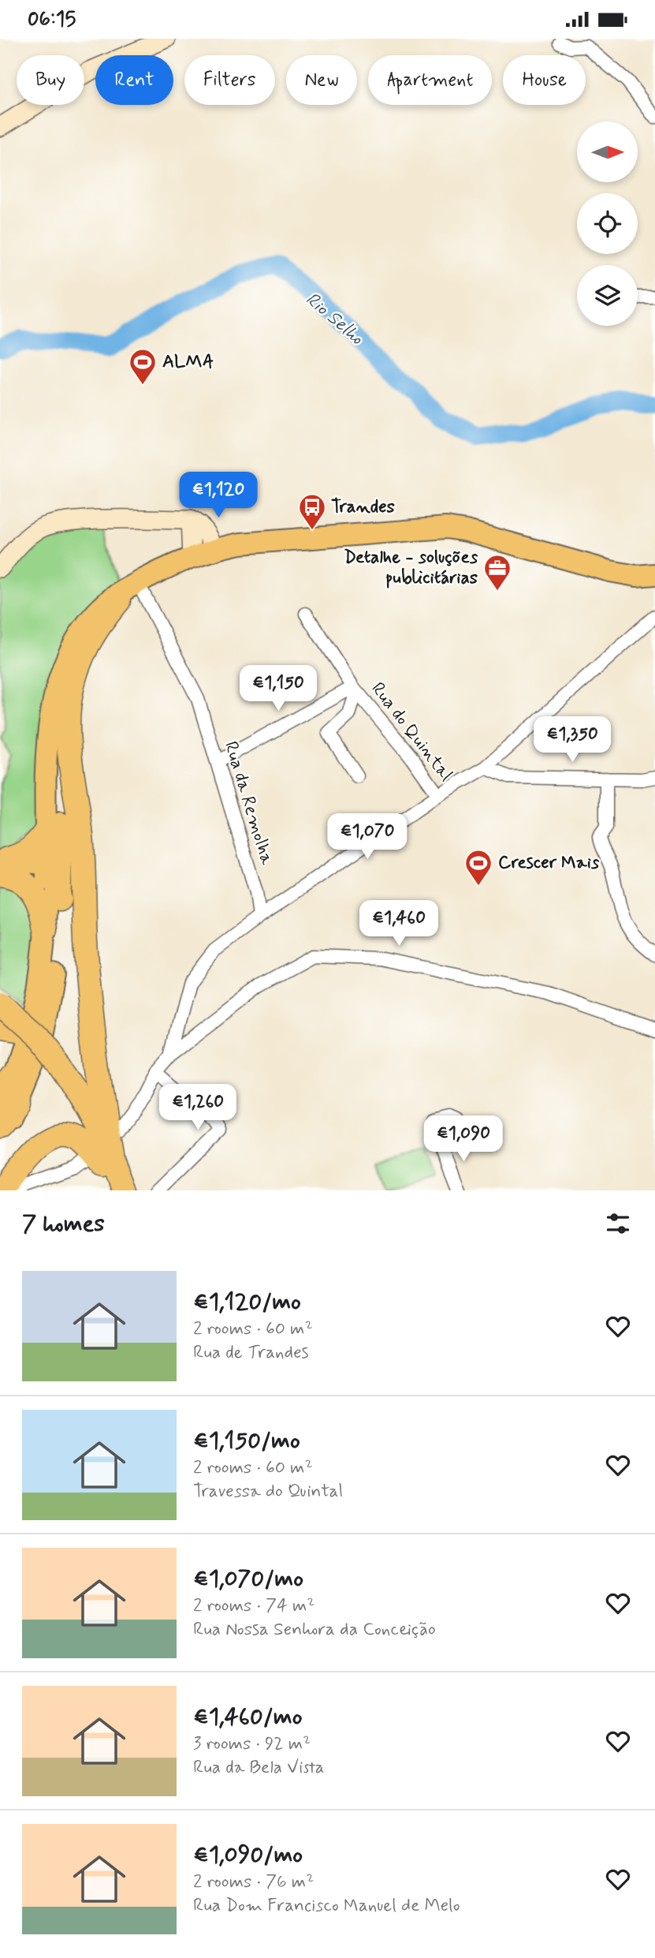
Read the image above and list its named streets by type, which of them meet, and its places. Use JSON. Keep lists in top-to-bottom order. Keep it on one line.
{"streets":{"street":["Rua do Quintal","Rua da Remolha"]},"water":["Rio Selho"],"places":{"sports":["ALMA","Crescer Mais"],"bus stop":["Trandes"],"office":["Detalhe - soluções publicitárias"]},"north":"right","page":{"status":"06:15","chip":["Buy","Rent","Filters","New","Apartment","House"],"price":["€1,120","€1,150","€1,350","€1,070","€1,460","€1,260","€1,090"],"heading":"7 homes","list":[{"name":"€1,120/mo","note":"2 rooms · 60 m² · Rua de Trandes"},{"name":"€1,150/mo","note":"2 rooms · 60 m² · Travessa do Quintal"},{"name":"€1,070/mo","note":"2 rooms · 74 m² · Rua Nossa Senhora da Conceição"},{"name":"€1,460/mo","note":"3 rooms · 92 m² · Rua da Bela Vista"},{"name":"€1,090/mo","note":"2 rooms · 76 m² · Rua Dom Francisco Manuel de Melo"}]}}
